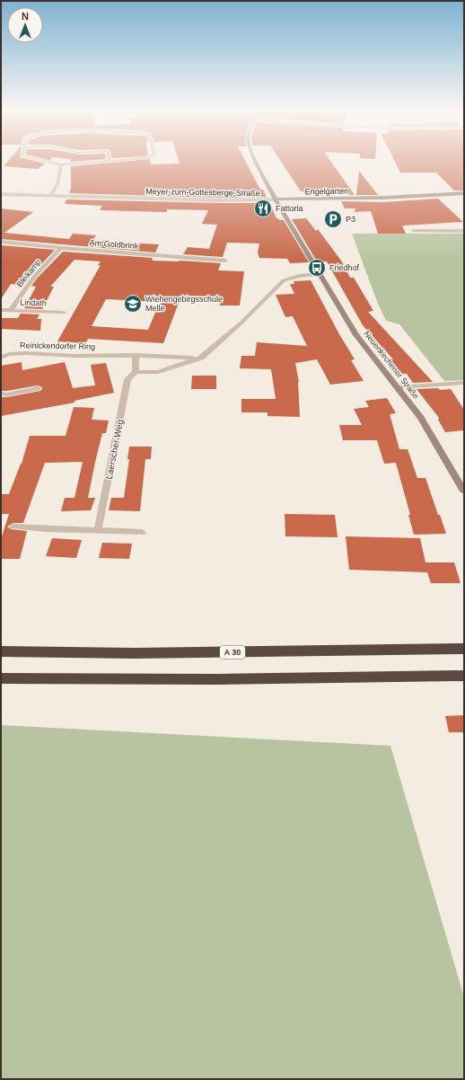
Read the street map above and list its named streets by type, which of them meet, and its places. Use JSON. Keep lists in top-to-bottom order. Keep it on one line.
{"streets":{"highway":["A 30"],"main road":["Engelgarten","Neuenkirchener Straße"],"street":["Meyer-zum-Gottesberge-Straße","Am Goldbrink","Bleikamp","Lindath","Reinickendorfer Ring","Laerscher Weg"]},"crossings":[["Engelgarten","Meyer-zum-Gottesberge-Straße"],["Engelgarten","Neuenkirchener Straße"],["Meyer-zum-Gottesberge-Straße","Neuenkirchener Straße"],["Am Goldbrink","Bleikamp"],["Bleikamp","Lindath"]],"places":{"restaurant":["Fattoria"],"parking":["P3"],"bus stop":["Friedhof"],"school or university":["Wiehengebirgsschule Melle"]},"north":"top"}
